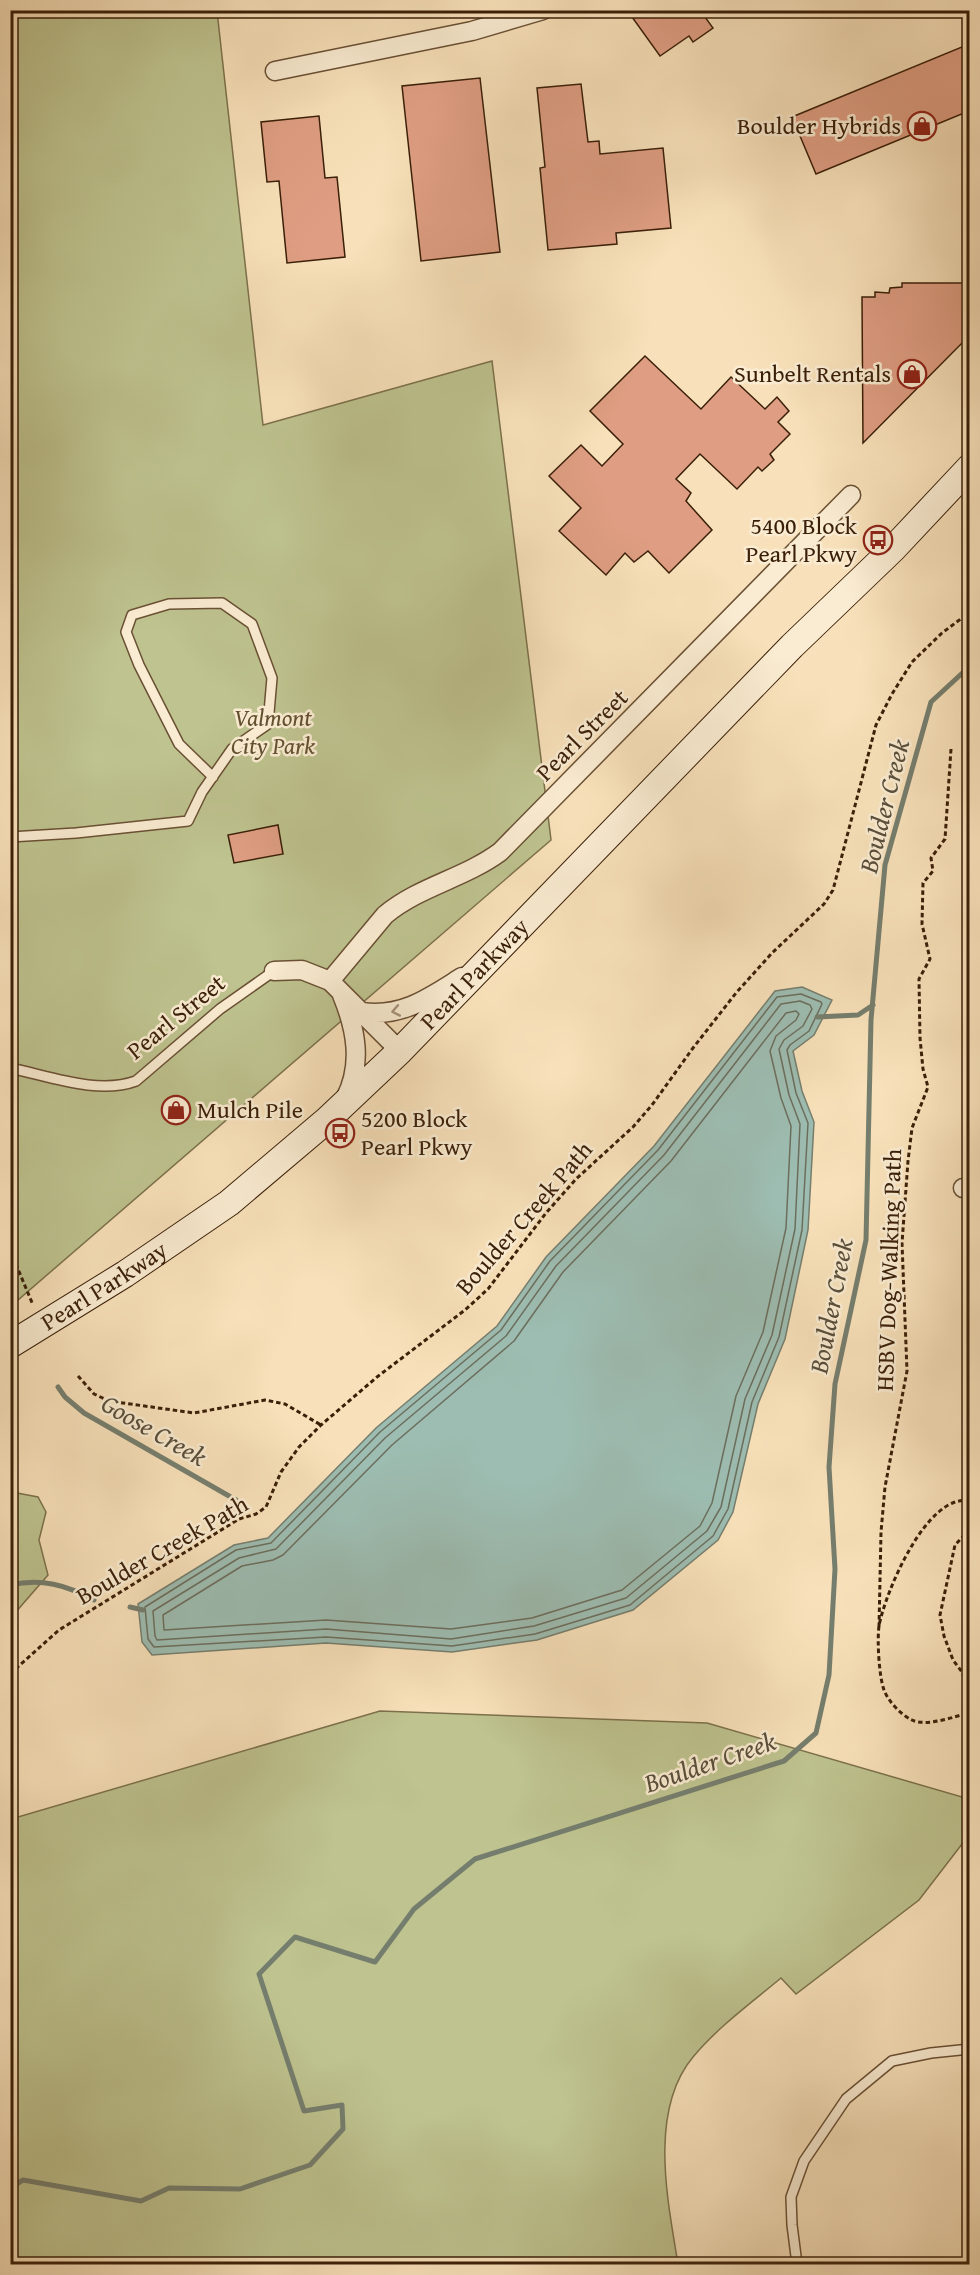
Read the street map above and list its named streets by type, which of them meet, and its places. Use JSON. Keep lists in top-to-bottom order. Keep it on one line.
{"streets":{"main road":["Pearl Parkway"],"street":["Pearl Street"],"path":["Boulder Creek Path","HSBV Dog-Walking Path"]},"crossings":[["Pearl Street","Pearl Parkway"]],"water":["Boulder Creek","Goose Creek"],"parks":["Valmont City Park"],"places":{"shop":["Boulder Hybrids","Sunbelt Rentals","Mulch Pile"],"bus stop":["5400 Block Pearl Pkwy","5200 Block Pearl Pkwy"]}}
